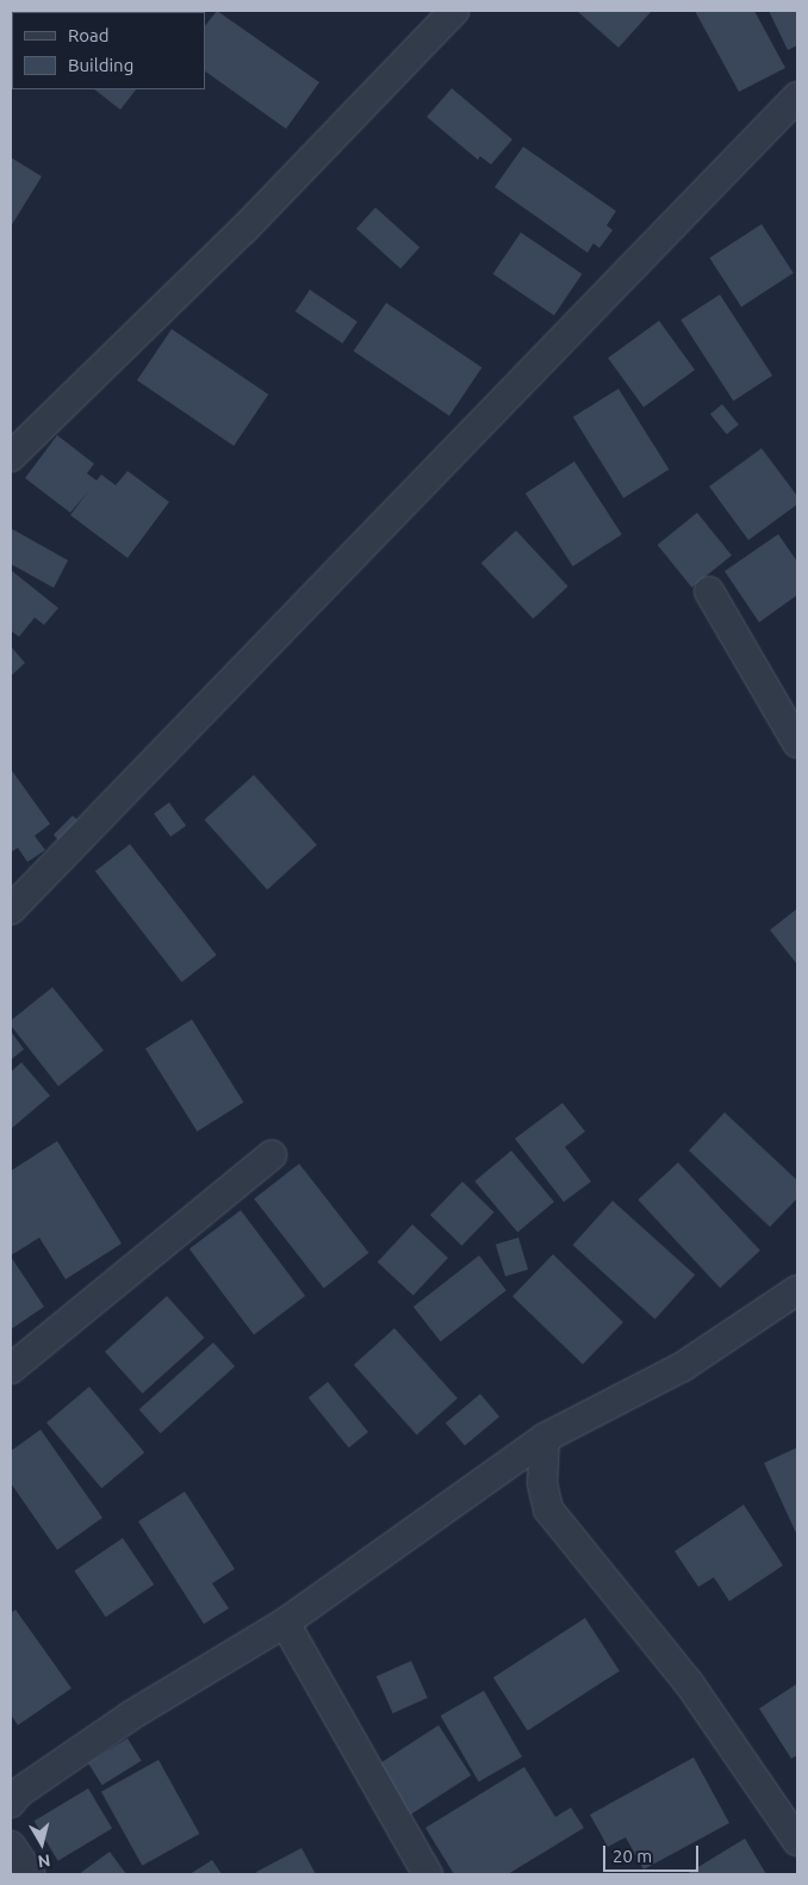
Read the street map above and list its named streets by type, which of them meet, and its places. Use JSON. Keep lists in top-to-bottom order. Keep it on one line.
{"legend":["Road","Building"],"scale_bar":"20 m","north":"bottom"}
